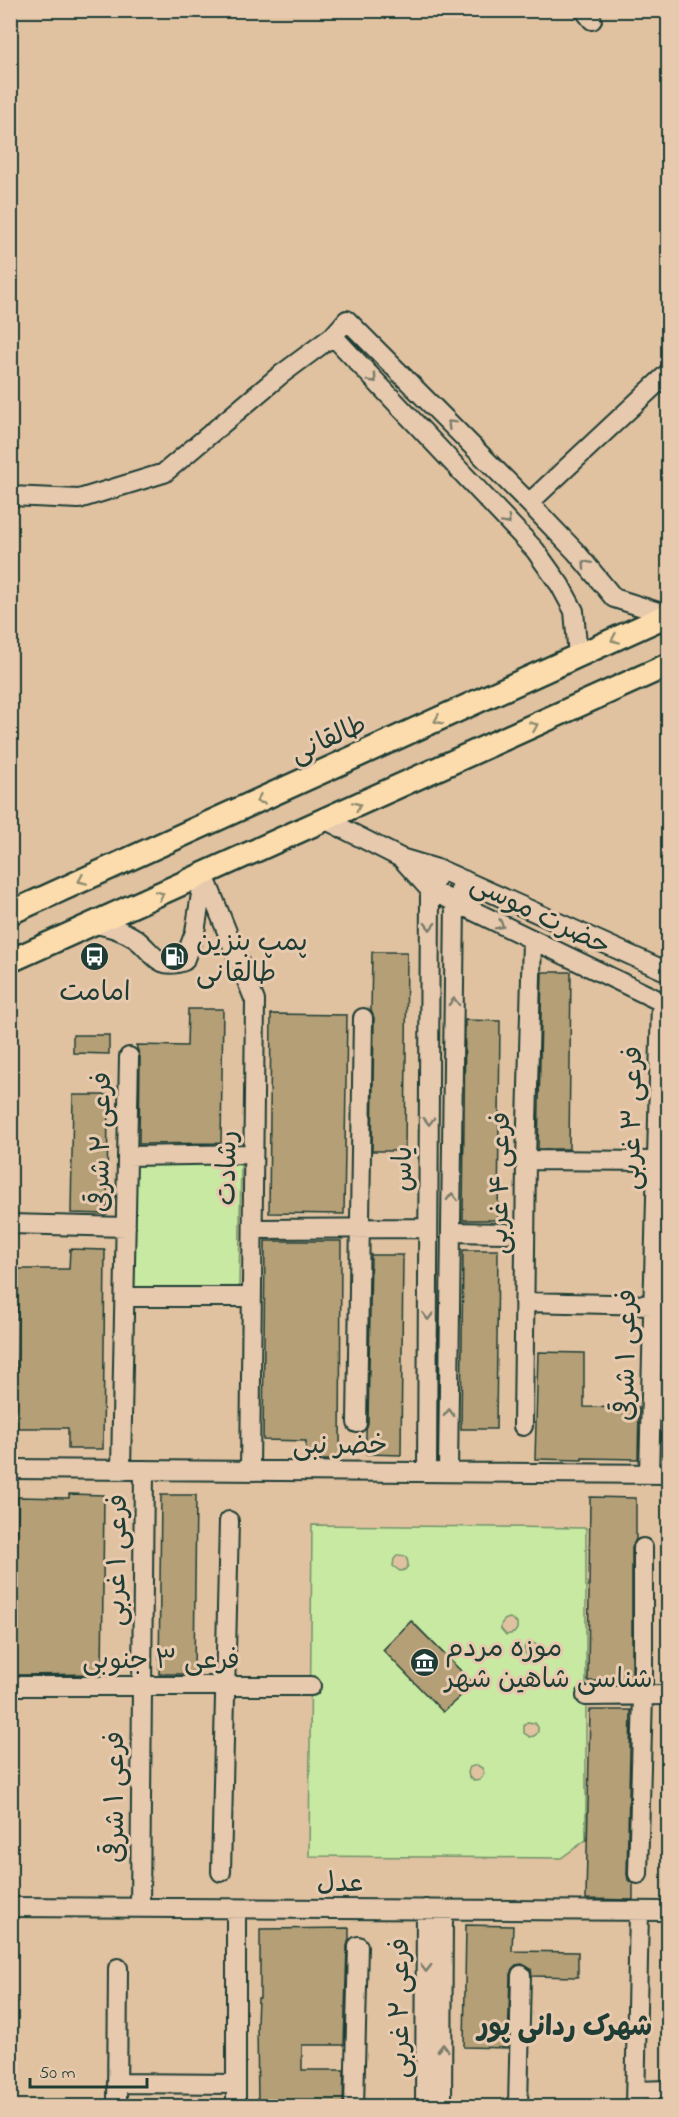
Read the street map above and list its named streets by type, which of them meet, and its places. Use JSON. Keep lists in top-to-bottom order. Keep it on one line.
{"streets":{"main road":["طالقانی"],"street":["حضرت موسی","فرعی ۳ غربی","فرعی ۲ شرقی","رشادت","یاس","فرعی ۴ غربی","فرعی ۱ شرقی","خضر نبی","فرعی ۱ غربی","فرعی ۳ جنوبی","عدل","فرعی ۲ غربی"]},"crossings":[["حضرت موسی","فرعی ۳ غربی"],["حضرت موسی","یاس"],["حضرت موسی","فرعی ۴ غربی"],["فرعی ۳ غربی","فرعی ۱ شرقی"],["فرعی ۲ شرقی","خضر نبی"],["رشادت","خضر نبی"],["یاس","خضر نبی"],["فرعی ۱ شرقی","خضر نبی"],["فرعی ۱ شرقی","فرعی ۱ غربی"],["فرعی ۱ شرقی","فرعی ۳ جنوبی"],["فرعی ۱ شرقی","عدل"],["خضر نبی","فرعی ۱ غربی"],["فرعی ۱ غربی","فرعی ۳ جنوبی"],["عدل","فرعی ۲ غربی"]],"districts":["شهرک ردانی پور"],"places":{"bus stop":["امامت"],"fuel station":["پمپ بنزین طالقانی"],"museum":["موزه مردم شناسی شاهین شهر"]},"scale_bar":"50 m"}
